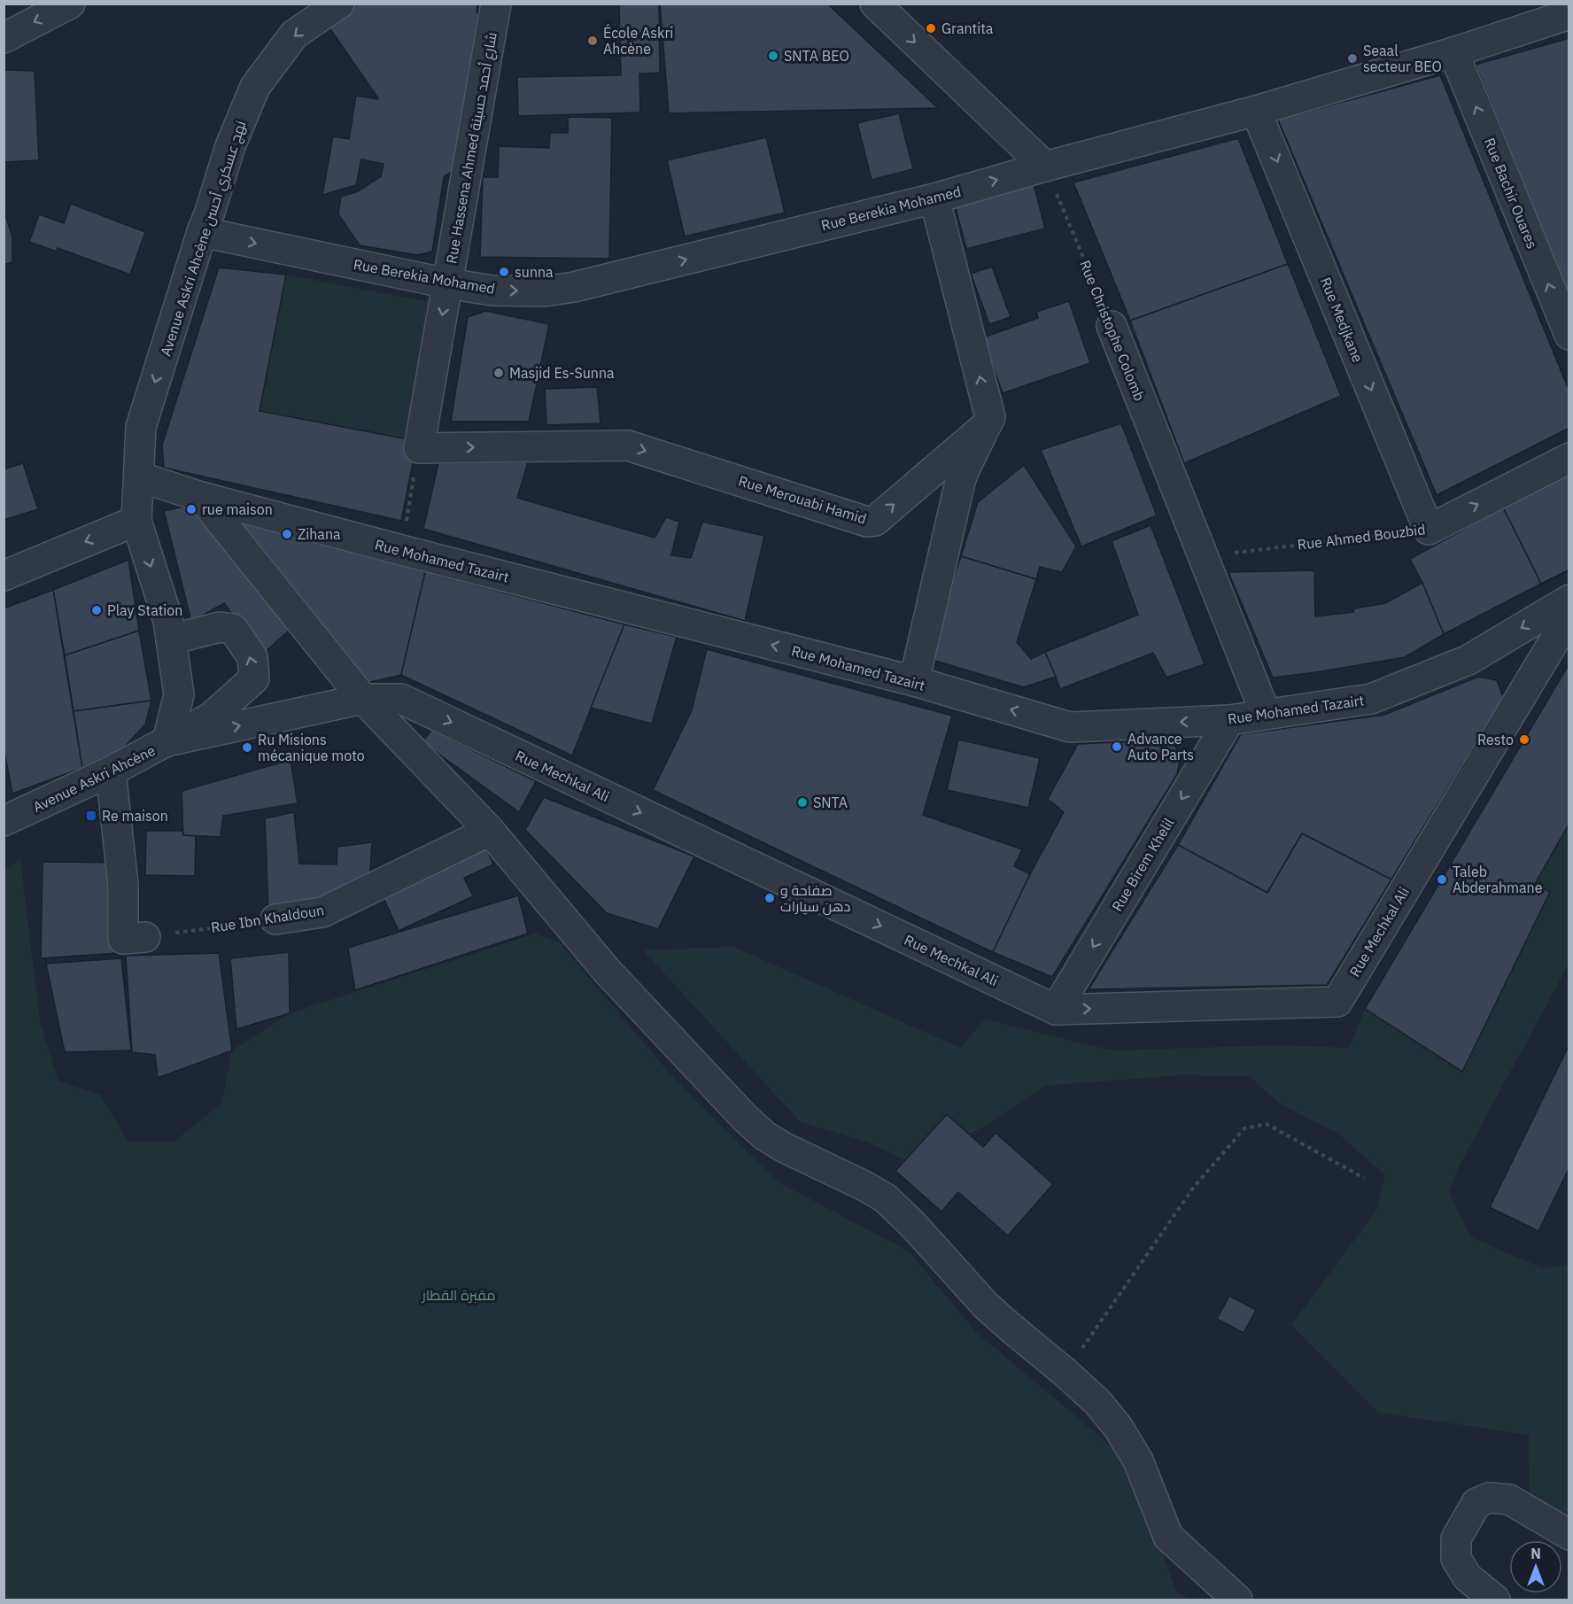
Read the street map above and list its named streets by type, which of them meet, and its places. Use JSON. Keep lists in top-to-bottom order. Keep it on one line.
{"streets":{"street":["Rue Hassena Ahmed شارع أحمد حسينة","Rue Bachir Ouares","Rue Berekia Mohamed","Avenue Askri Ahcène نهج عسكري أحسن","Rue Medjkane","Rue Christophe Colomb","Rue Merouabi Hamid","Rue Ahmed Bouzbid","Rue Mohamed Tazairt","Rue Mechkal Ali","Avenue Askri Ahcène","Rue Birem Khelil","Rue Ibn Khaldoun"]},"crossings":[["Rue Hassena Ahmed شارع أحمد حسينة","Rue Berekia Mohamed"],["Rue Hassena Ahmed شارع أحمد حسينة","Rue Merouabi Hamid"],["Rue Bachir Ouares","Rue Berekia Mohamed"],["Rue Berekia Mohamed","Avenue Askri Ahcène نهج عسكري أحسن"],["Rue Berekia Mohamed","Rue Medjkane"],["Rue Berekia Mohamed","Rue Christophe Colomb"],["Avenue Askri Ahcène نهج عسكري أحسن","Rue Mohamed Tazairt"],["Avenue Askri Ahcène نهج عسكري أحسن","Avenue Askri Ahcène"],["Rue Medjkane","Rue Ahmed Bouzbid"],["Rue Christophe Colomb","Rue Ahmed Bouzbid"],["Rue Christophe Colomb","Rue Mohamed Tazairt"],["Rue Mohamed Tazairt","Avenue Askri Ahcène"],["Rue Mohamed Tazairt","Rue Birem Khelil"],["Rue Mechkal Ali","Avenue Askri Ahcène"],["Rue Mechkal Ali","Rue Birem Khelil"]],"one_way":["Rue Hassena Ahmed شارع أحمد حسينة","Rue Bachir Ouares","Rue Berekia Mohamed","Avenue Askri Ahcène نهج عسكري أحسن","Rue Medjkane","Rue Merouabi Hamid","Rue Ahmed Bouzbid","Rue Mohamed Tazairt","Rue Mechkal Ali","Rue Birem Khelil"],"parks":["مقبرة القطار"],"places":{"other":["Grantita","École Askri Ahcène","SNTA BEO","Seaal secteur BEO","sunna","Masjid Es-Sunna","rue maison","Zihana","Play Station","Resto","Advance Auto Parts","Ru Misions mécanique moto","SNTA","Taleb Abderahmane","صفاحة و دهن سيارات"],"transit":["Re maison"]},"north":"top"}
